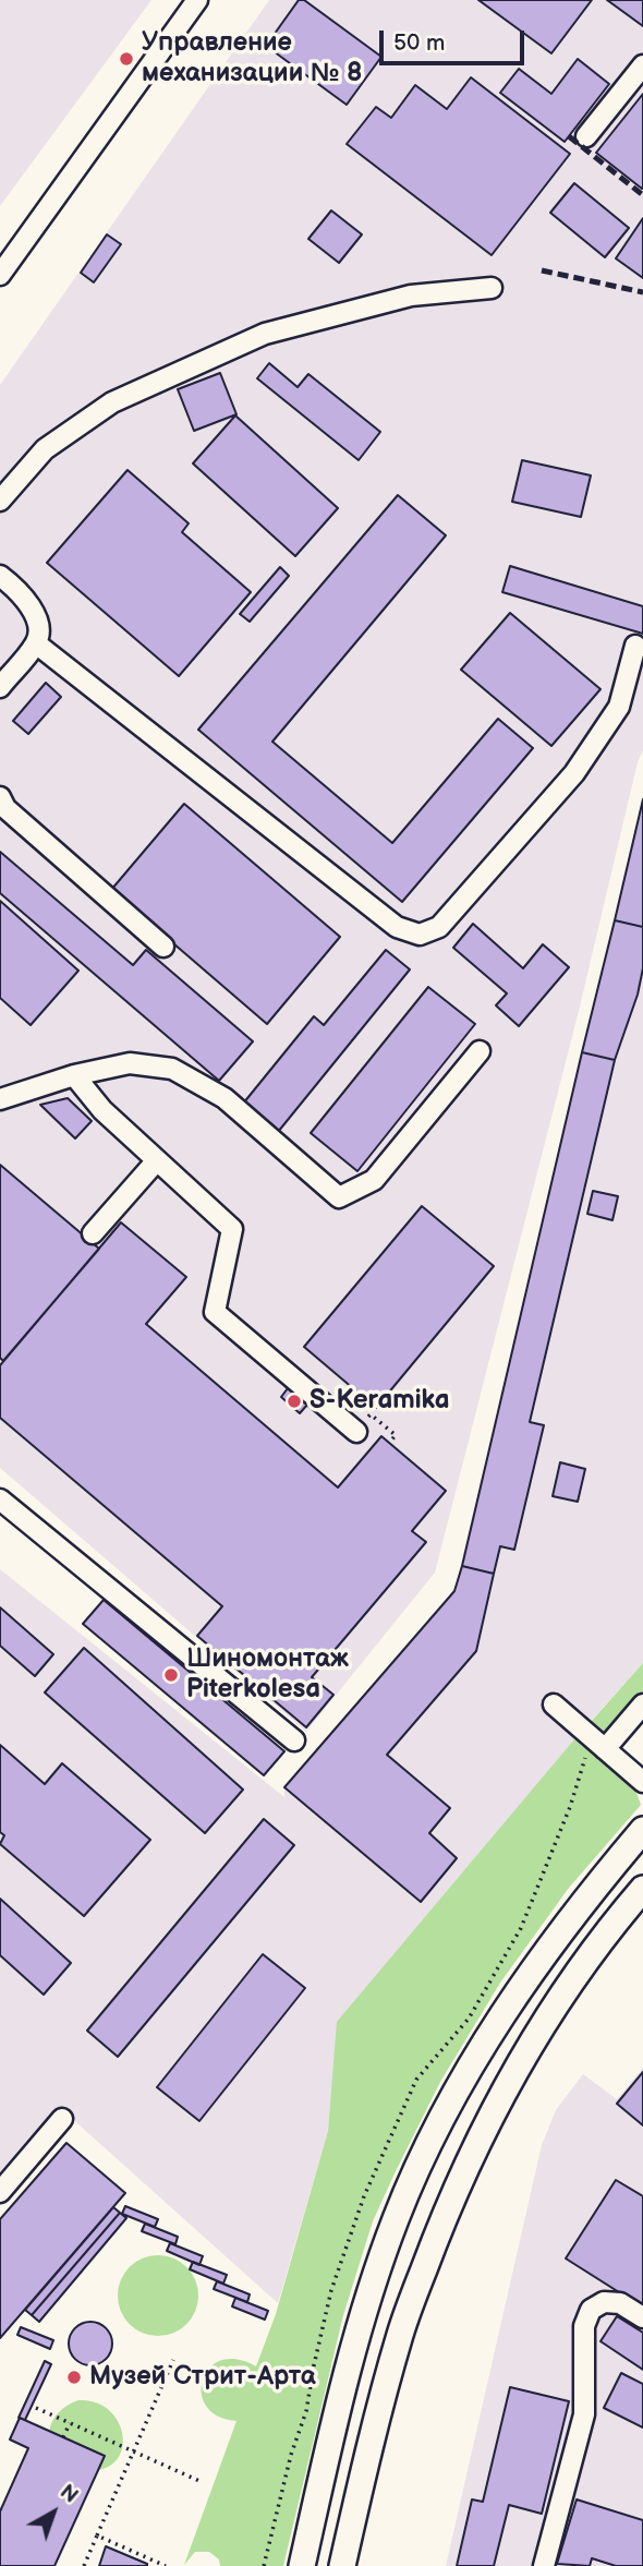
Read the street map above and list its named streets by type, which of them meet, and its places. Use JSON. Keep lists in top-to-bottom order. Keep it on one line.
{"places":["Управление механизации № 8","S-Keramika","Шиномонтаж Piterkolesa","Музей Стрит-Арта"],"scale_bar":"50 m","north":"top right"}
